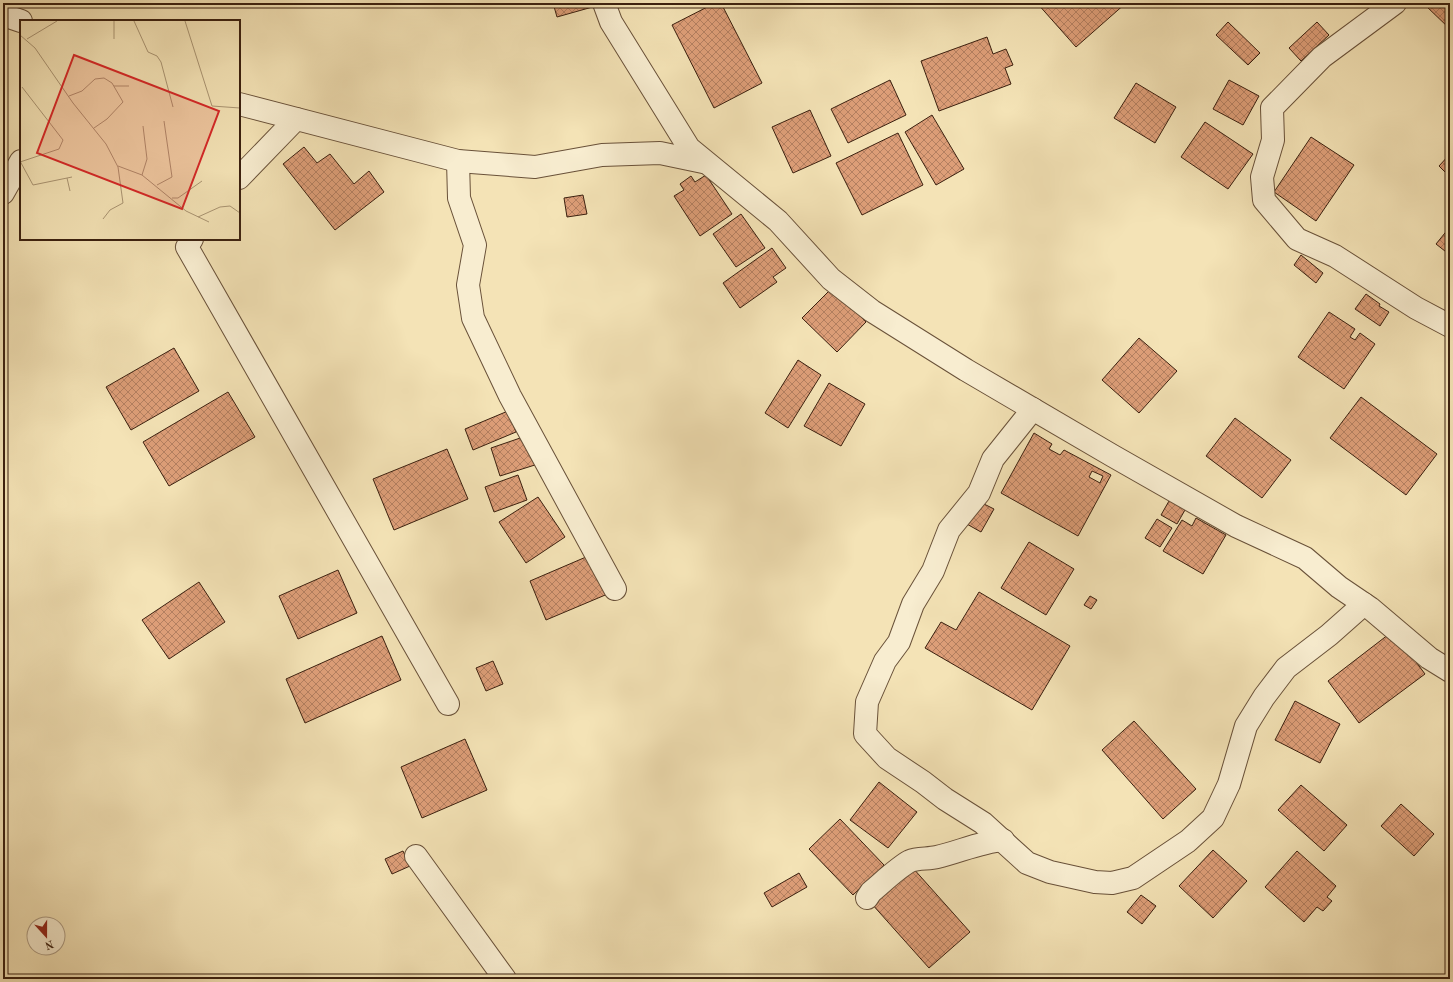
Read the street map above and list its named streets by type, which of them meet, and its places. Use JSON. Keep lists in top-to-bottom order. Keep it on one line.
{"north":"bottom"}
